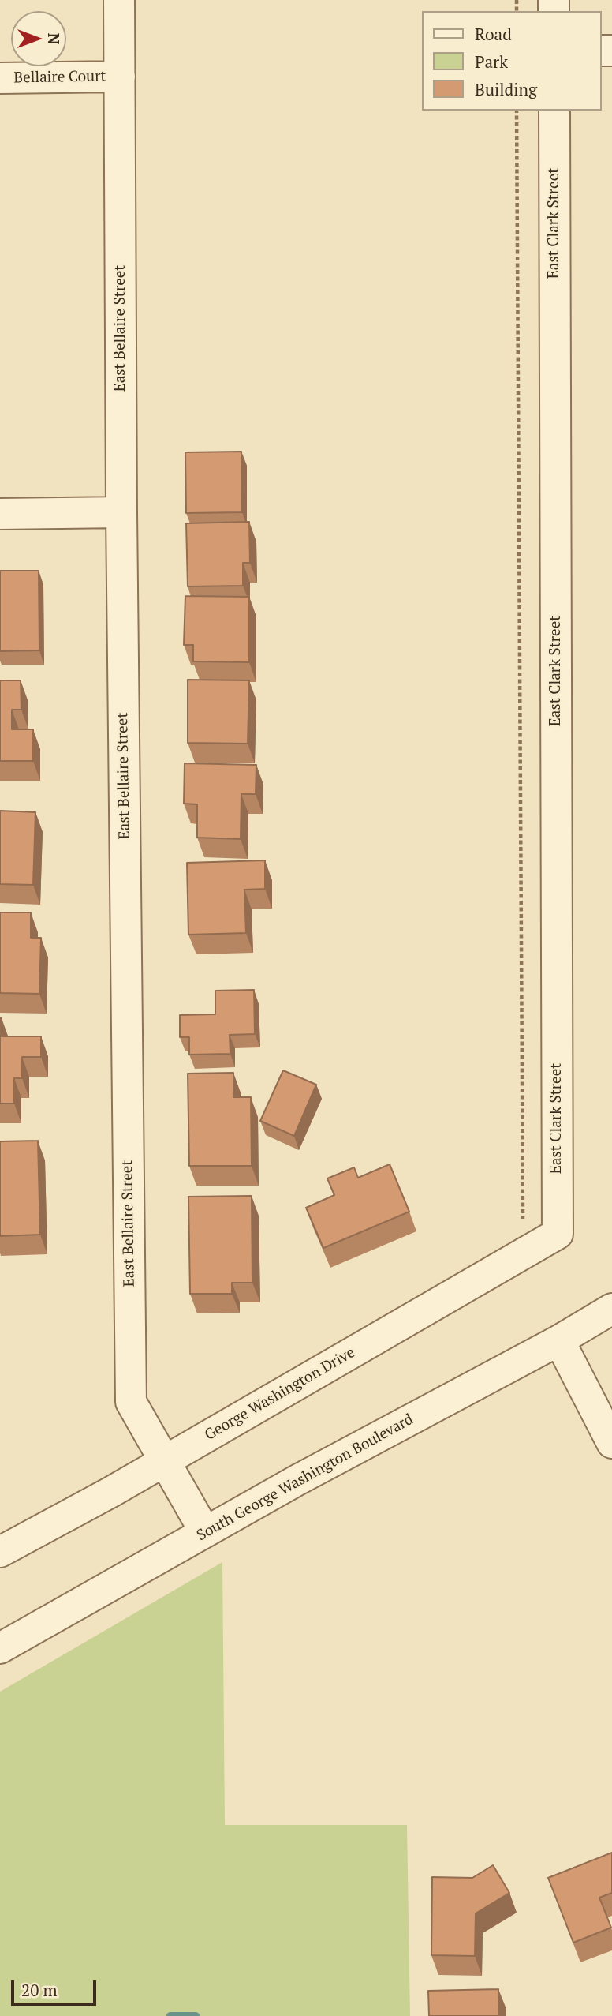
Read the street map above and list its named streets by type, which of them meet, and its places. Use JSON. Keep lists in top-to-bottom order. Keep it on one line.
{"streets":{"street":["Bellaire Court","East Clark Street","East Bellaire Street","George Washington Drive","South George Washington Boulevard"]},"crossings":[["Bellaire Court","East Bellaire Street"],["East Clark Street","George Washington Drive"],["East Bellaire Street","George Washington Drive"],["East Bellaire Street","South George Washington Boulevard"]],"legend":["Road","Park","Building"],"scale_bar":"20 m","north":"right"}
